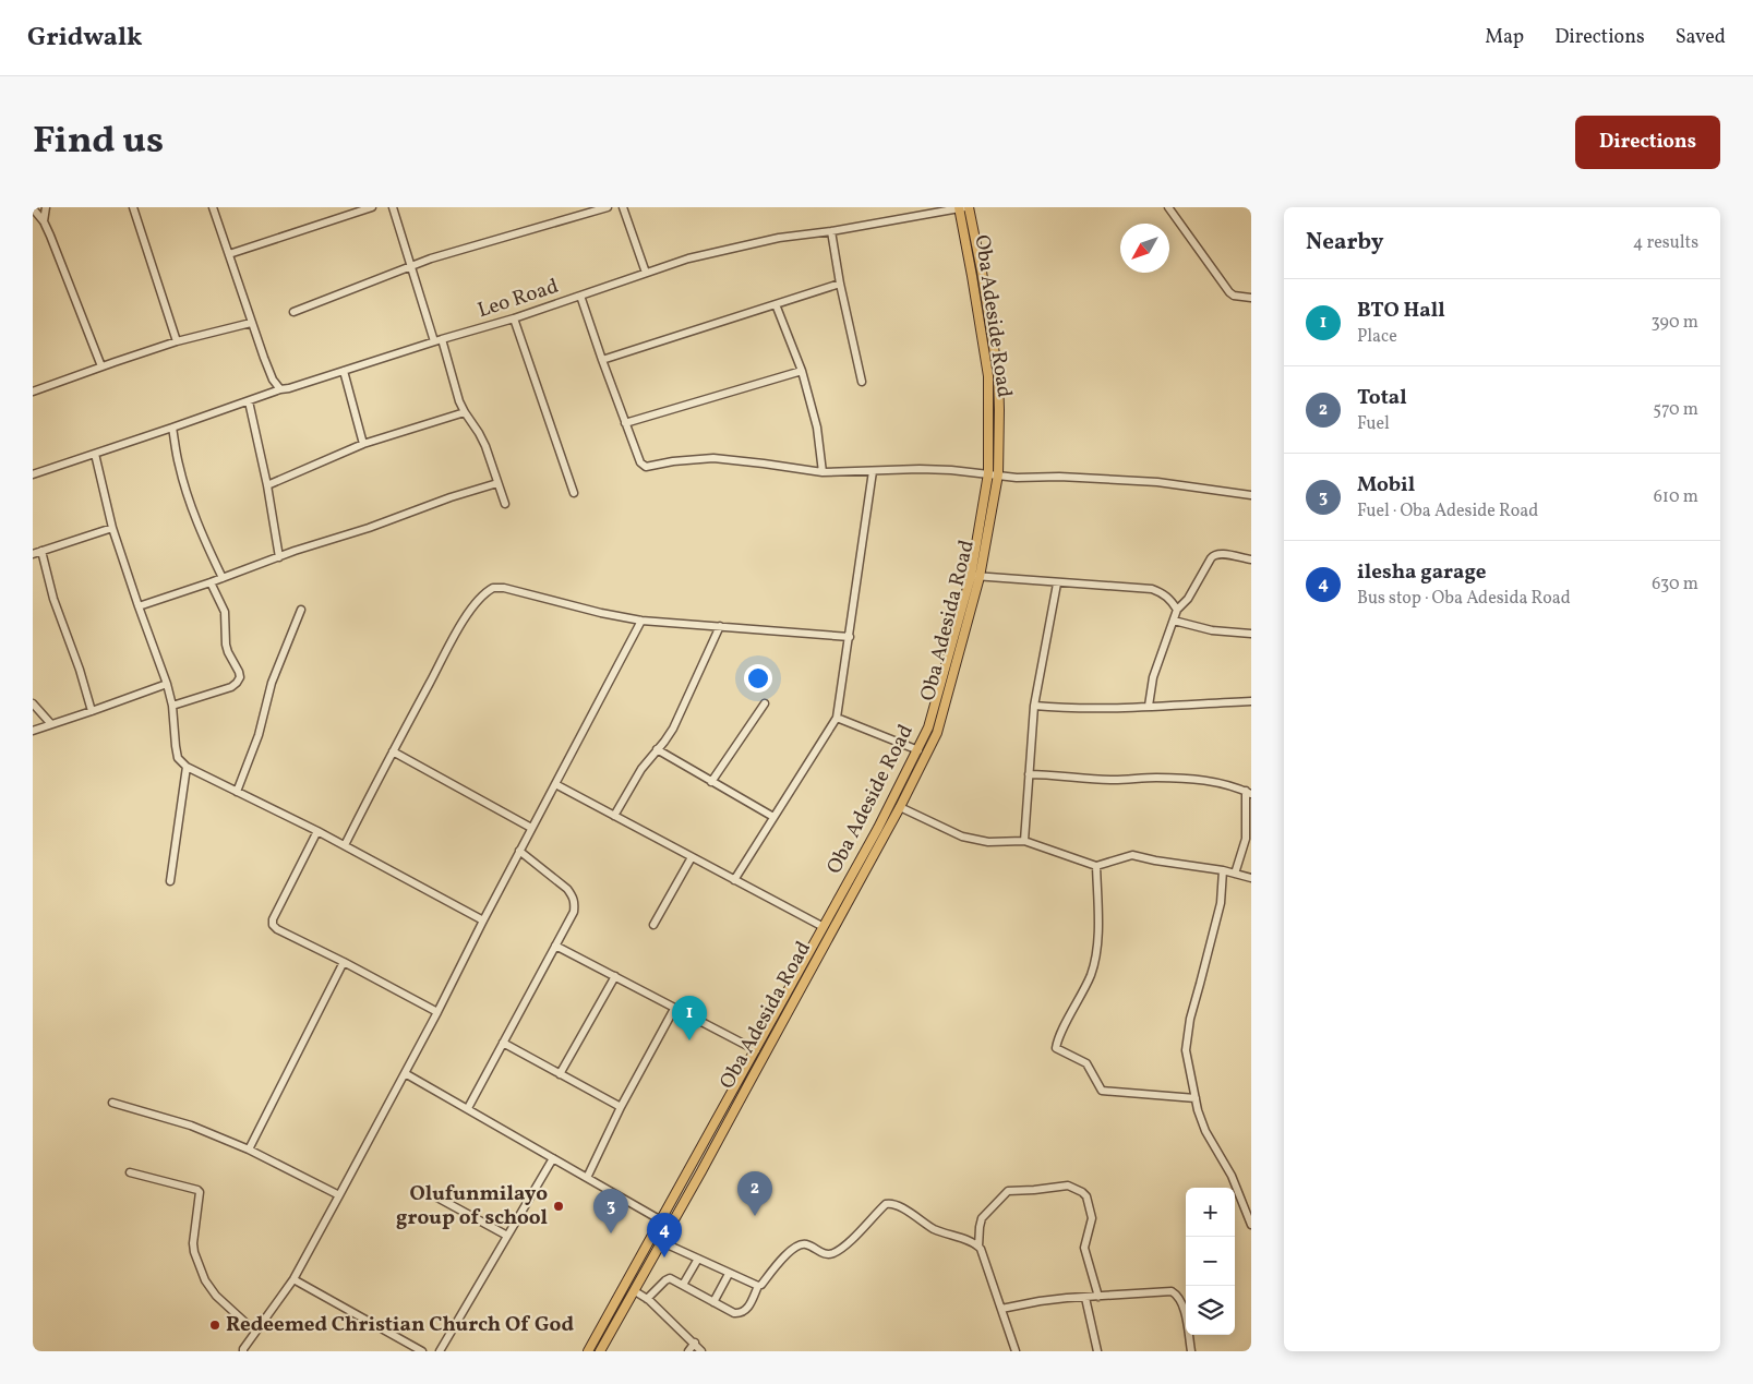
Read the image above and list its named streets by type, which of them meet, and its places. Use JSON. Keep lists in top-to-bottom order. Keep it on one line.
{"streets":{"main road":["Oba Adeside Road","Oba Adesida Road"],"street":["Leo Road"]},"crossings":[["Leo Road","Oba Adeside Road"],["Leo Road","Oba Adesida Road"],["Oba Adeside Road","Oba Adesida Road"]],"places":["Olufunmilayo group of school","Redeemed Christian Church Of God"],"north":"bottom left","page":{"header":"Gridwalk","nav":["Map","Directions","Saved"],"title":"Find us","buttons":"Directions","heading":["Nearby","4 results"],"list":[{"mark":"1","name":"BTO Hall","note":"Place","value":"390 m"},{"mark":"2","name":"Total","note":"Fuel","value":"570 m"},{"mark":"3","name":"Mobil","note":"Fuel · Oba Adeside Road","value":"610 m"},{"mark":"4","name":"ilesha garage","note":"Bus stop · Oba Adesida Road","value":"630 m"}],"pins":["1","2","3","4"],"map_buttons":["+","−"]}}
